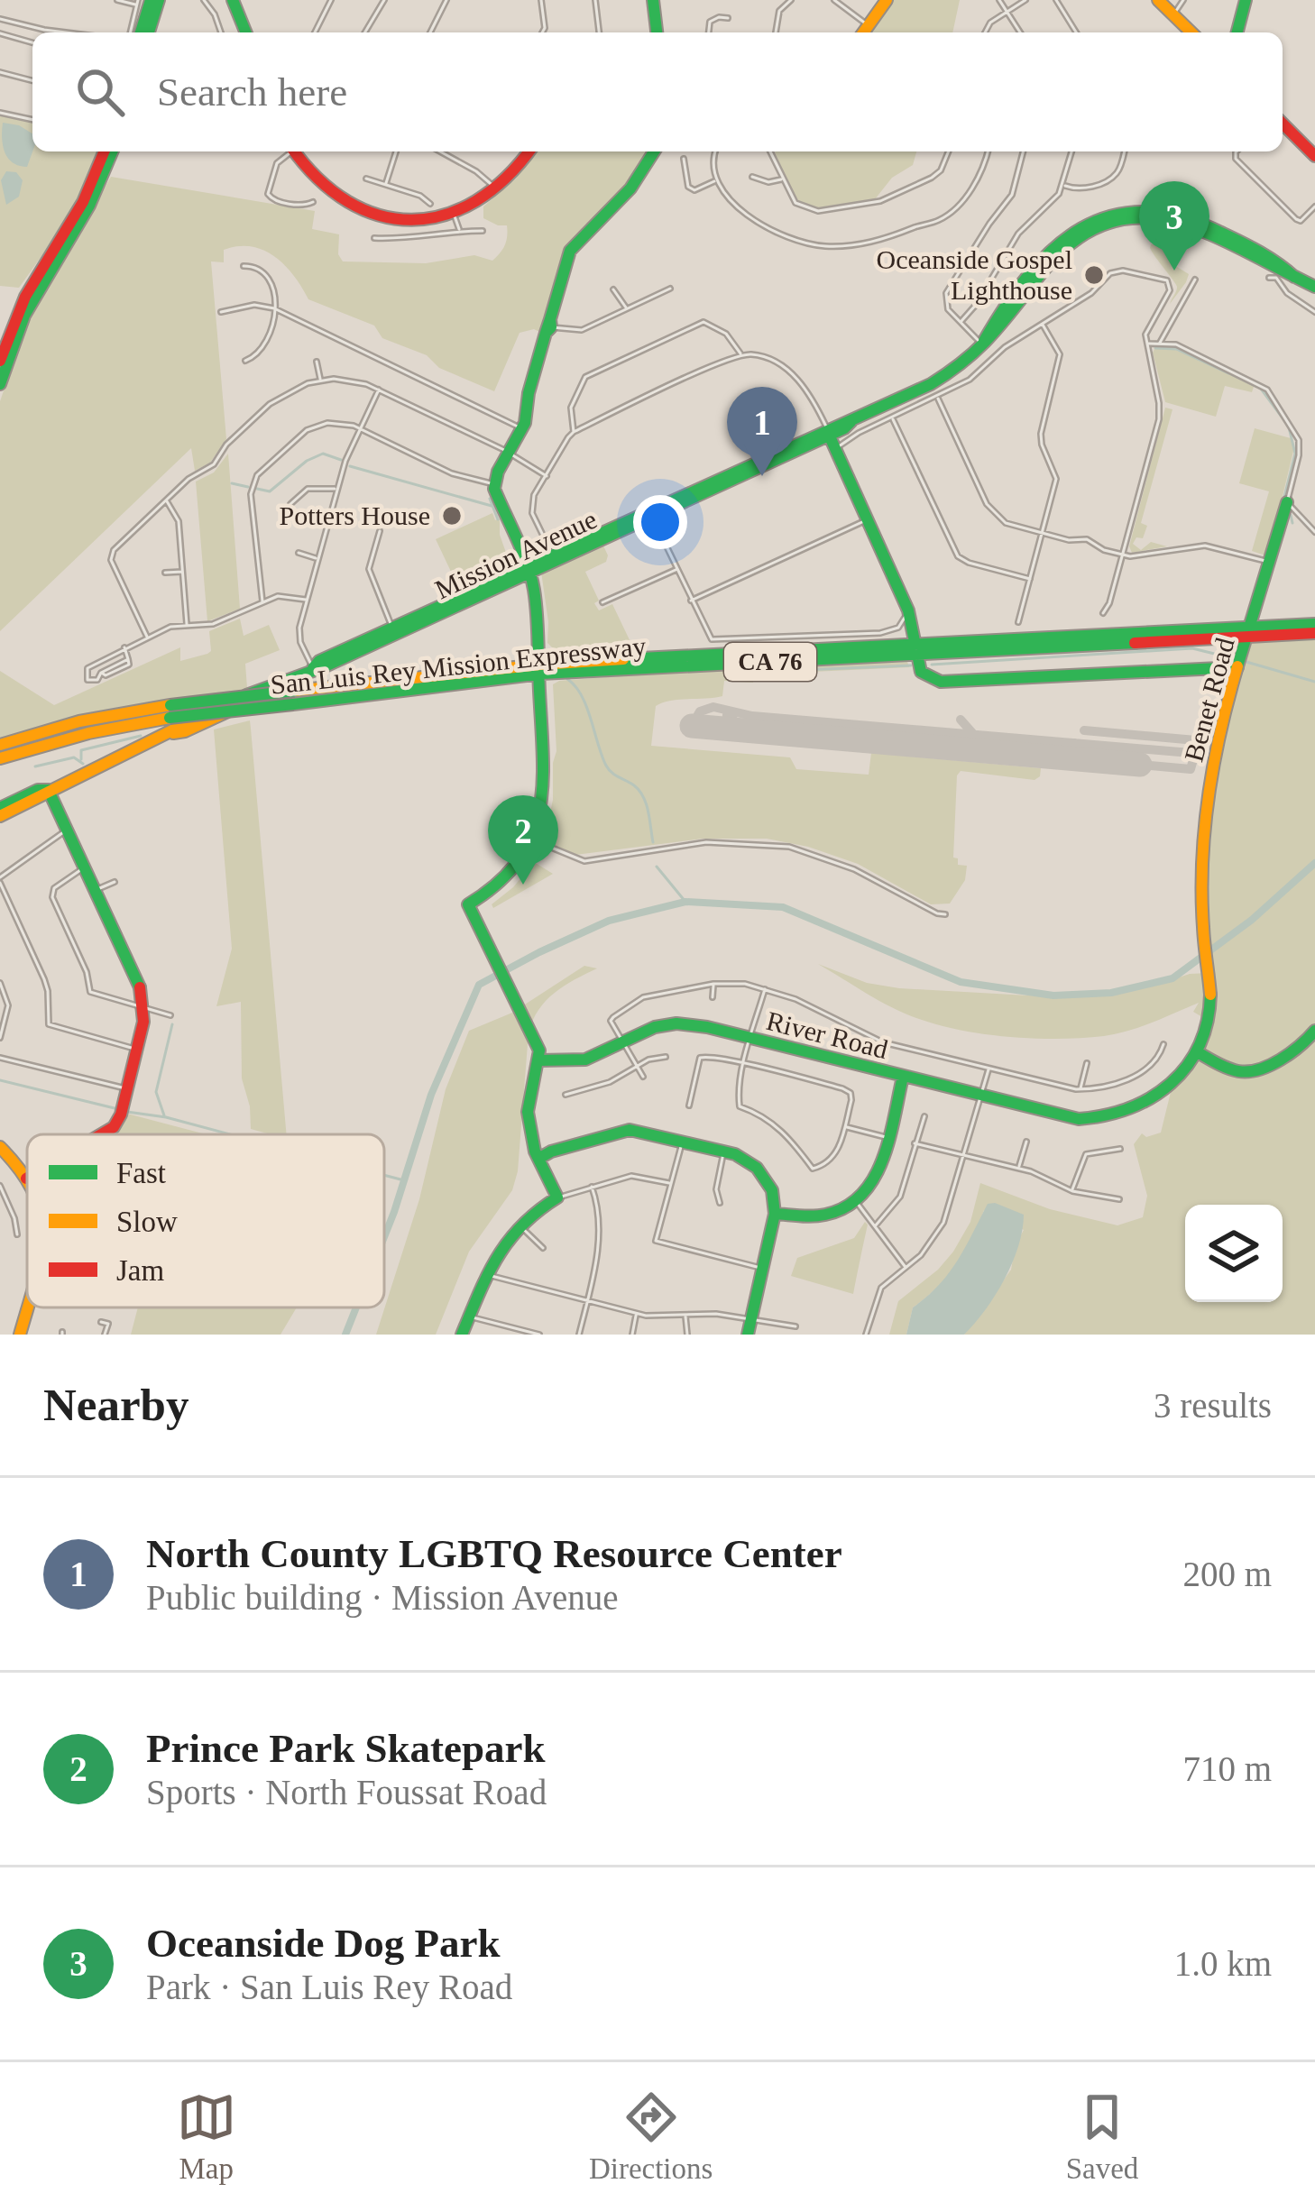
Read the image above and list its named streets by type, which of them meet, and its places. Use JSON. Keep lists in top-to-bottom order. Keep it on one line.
{"streets":{"main road":["Mission Avenue","CA 76","San Luis Rey Mission Expressway","Benet Road","River Road"]},"crossings":[["San Luis Rey Mission Expressway","Benet Road"],["Benet Road","River Road"]],"places":["Oceanside Gospel Lighthouse","Potters House"],"legend":["Fast","Slow","Jam"],"page":{"search":"Search here","pins":["3","1","2"],"heading":["Nearby","3 results"],"list":[{"mark":"1","name":"North County LGBTQ Resource Center","note":"Public building · Mission Avenue","value":"200 m"},{"mark":"2","name":"Prince Park Skatepark","note":"Sports · North Foussat Road","value":"710 m"},{"mark":"3","name":"Oceanside Dog Park","note":"Park · San Luis Rey Road","value":"1.0 km"}],"nav":["Map","Directions","Saved"]}}
